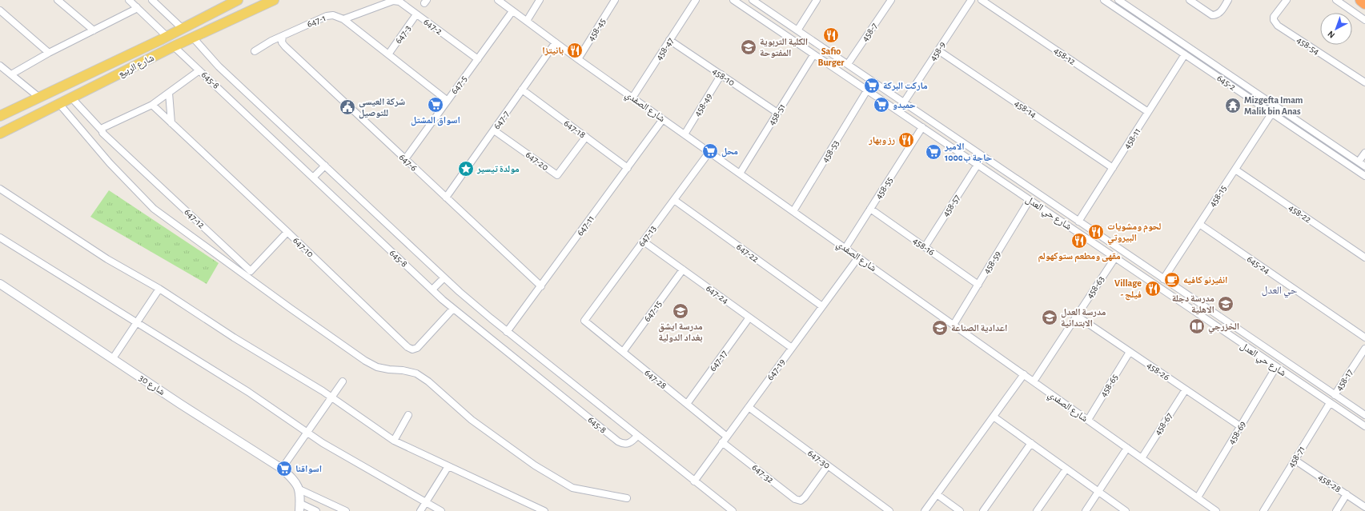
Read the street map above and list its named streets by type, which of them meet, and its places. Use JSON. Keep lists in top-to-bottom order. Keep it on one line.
{"streets":{"main road":["شارع الربيع"],"street":["647-1","647-2","458-45","458-7","647-3","458-54","458-47","458-9","458-12","458-10","645-8","645-2","647-5","458-49","شارع الصفدي","458-14","458-51","647-7","647-18","458-11","458-53","647-20","647-6","458-55","458-15","458-57","شارع حي العدل","458-22","647-12","647-11","647-13","458-16","647-10","647-22","458-59","645-24","458-63","647-24","647-15","647-17","647-19","458-26","647-28","458-17","شارع 30","458-65","458-67","458-69","458-71","647-30","647-32","458-28"]},"crossings":[["647-1","647-2"],["647-1","647-6"],["647-2","647-3"],["647-2","647-5"],["458-45","شارع الصفدي"],["458-7","شارع حي العدل"],["458-47","458-10"],["458-47","شارع الصفدي"],["458-9","458-14"],["458-9","شارع حي العدل"],["458-12","458-11"],["شارع الربيع","645-8"],["458-10","458-49"],["458-10","458-51"],["645-8","647-11"],["645-8","647-10"],["645-8","647-19"],["645-2","458-11"],["645-2","458-15"],["647-5","شارع الصفدي"],["647-5","647-6"],["458-49","شارع الصفدي"],["شارع الصفدي","458-51"],["شارع الصفدي","647-7"],["شارع الصفدي","458-53"],["شارع الصفدي","458-55"],["شارع الصفدي","647-11"],["شارع الصفدي","647-13"],["شارع الصفدي","458-59"],["شارع الصفدي","458-63"],["شارع الصفدي","647-19"],["شارع الصفدي","458-65"],["شارع الصفدي","458-67"],["شارع الصفدي","458-69"],["458-14","458-11"],["458-51","شارع حي العدل"],["647-7","647-18"],["647-7","647-20"],["647-7","647-6"],["647-18","647-20"],["647-18","647-11"],["458-11","شارع حي العدل"],["458-53","شارع حي العدل"],["647-6","647-11"],["458-55","شارع حي العدل"],["458-55","458-16"],["458-15","شارع حي العدل"],["458-15","458-22"],["458-15","645-24"],["458-57","شارع حي العدل"],["458-57","458-16"],["شارع حي العدل","458-59"],["شارع حي العدل","458-63"],["شارع حي العدل","458-17"],["شارع حي العدل","458-69"],["شارع حي العدل","458-71"],["647-12","647-10"],["647-13","647-22"],["647-13","647-24"],["647-13","647-28"],["458-16","458-59"],["647-22","647-19"],["458-63","458-26"],["647-24","647-15"],["647-24","647-17"],["647-24","647-19"],["647-15","647-28"],["647-17","647-28"],["647-19","647-28"],["647-19","647-30"],["647-19","647-32"],["458-26","458-65"],["458-26","458-67"],["458-26","458-69"],["458-71","458-28"],["647-30","647-32"]],"districts":["حي العدل"],"places":{"restaurant":["Safio Burger","بانيتزا","رز وبهار","لحوم ومشويات البيروتي","مقهى ومطعم ستوكهولم","Village - فيلج"],"school or university":["الكلية التربوية المفتوحة","مدرسة دجلة الاهلية","مدرسة ايشق بغداد الدولية","مدرسة العدل الابتدائية","اعدادية الصناعة"],"supermarket":["ماركت البركة","اسواق المشتل","حميدو","محل","الامير حاجة ب1000","اسواقنا"],"temple":["Mizgefta Imam Malik bin Anas"],"public building":["شركة العيسى للتوصيل"],"place":["مولدة تيسير"],"cafe":["انفيرنو كافيه"],"library":["الخزرجي"]},"north":"bottom left"}
